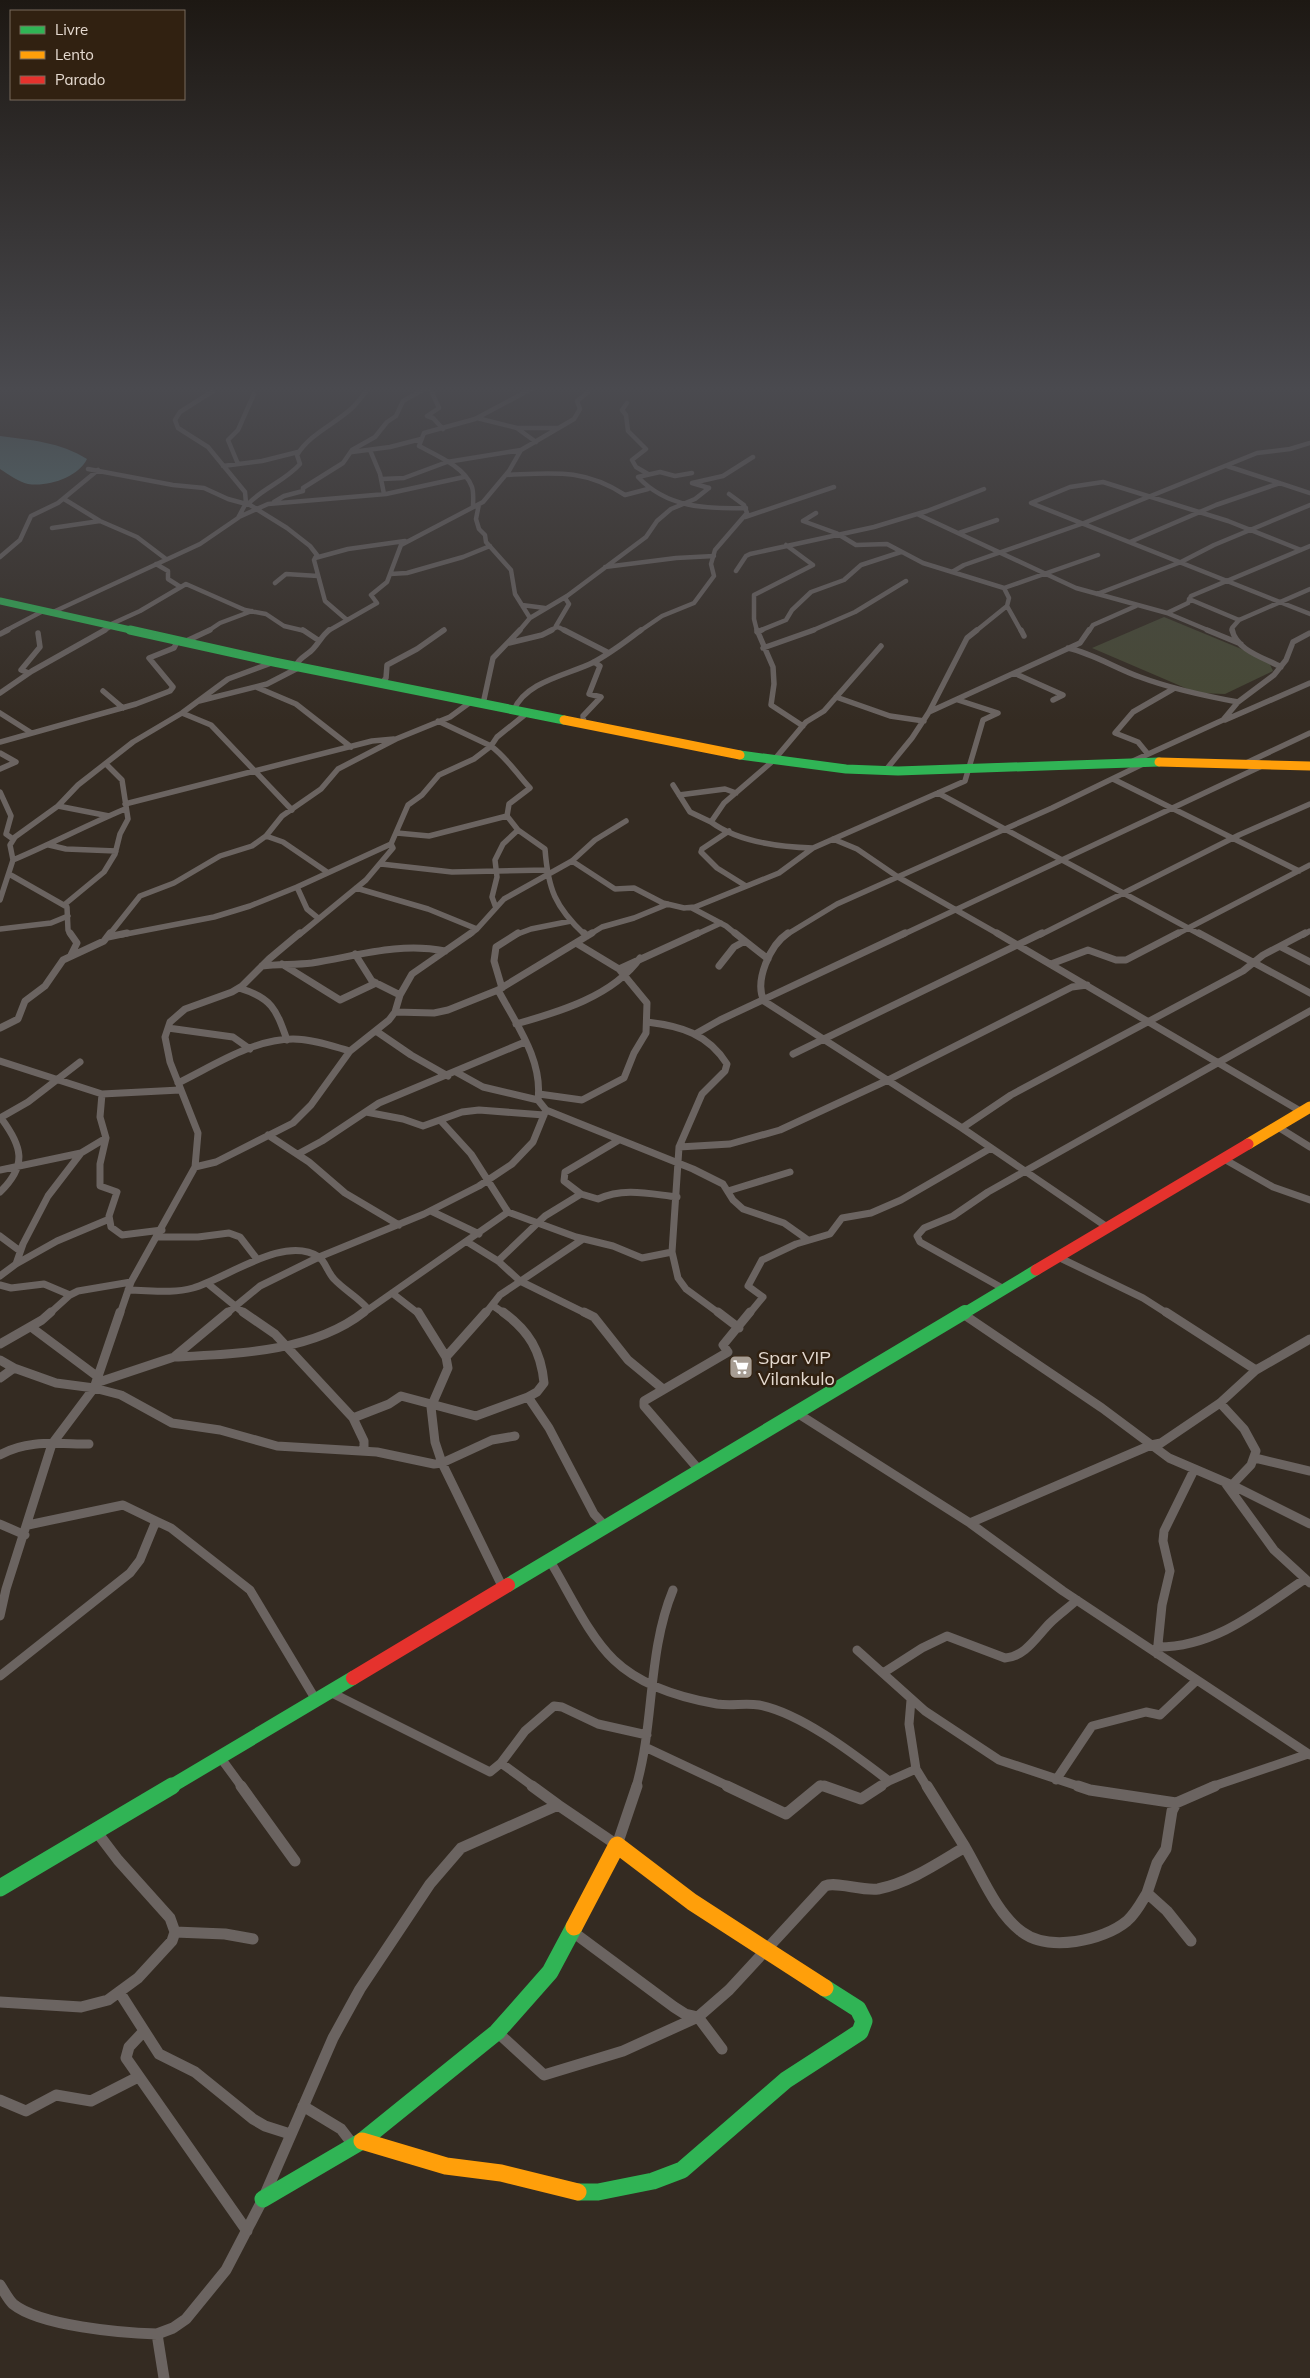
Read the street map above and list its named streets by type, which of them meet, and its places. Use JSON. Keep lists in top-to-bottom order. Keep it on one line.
{"places":{"supermarket":["Spar VIP Vilankulo"]},"legend":["Livre","Lento","Parado"]}
